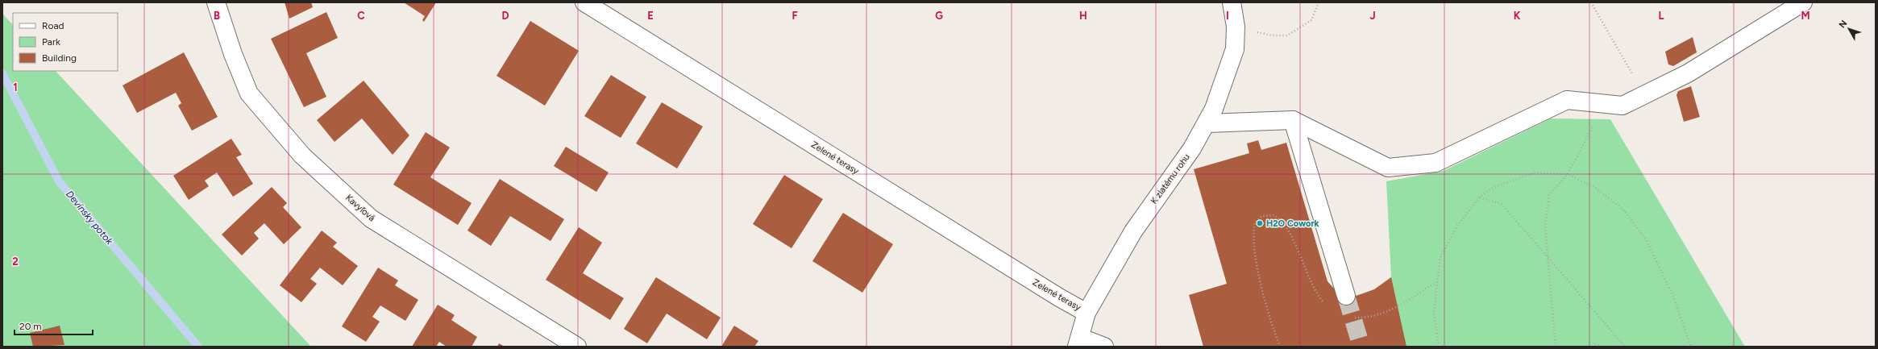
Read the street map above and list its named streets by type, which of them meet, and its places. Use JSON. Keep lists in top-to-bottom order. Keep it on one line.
{"streets":{"street":["Zelené terasy","K zlatému rohu","Kavyľová"]},"crossings":[["Zelené terasy","K zlatému rohu"]],"water":["Devínsky potok"],"places":["H2O Cowork"],"legend":["Road","Park","Building"],"scale_bar":"20 m","north":"top left","grid":{"columns":["B","C","D","E","F","G","H","I","J","K","L","M"],"rows":["1","2"]}}
